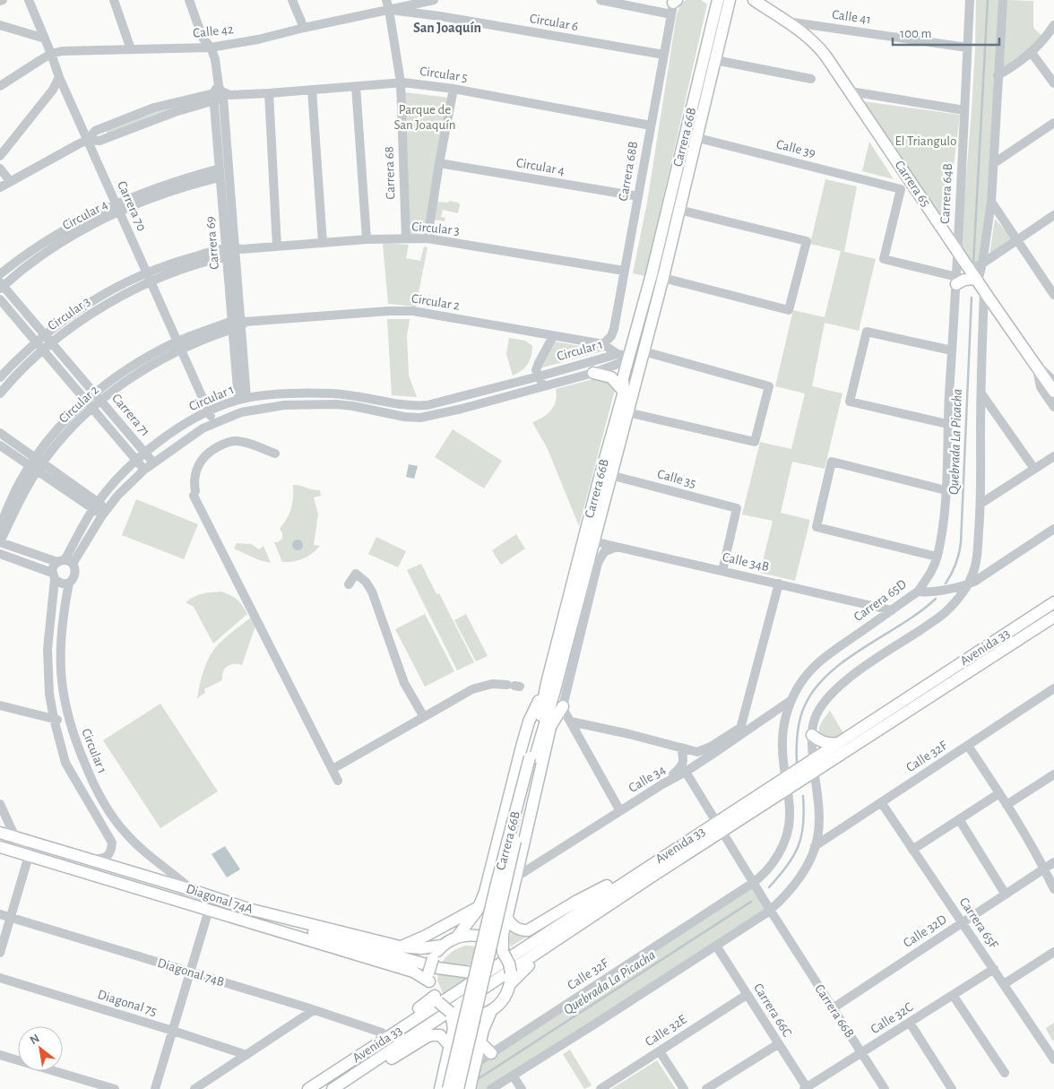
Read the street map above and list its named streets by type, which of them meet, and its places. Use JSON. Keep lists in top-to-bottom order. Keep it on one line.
{"streets":{"main road":["Carrera 66B","Carrera 65","Avenida 33","Diagonal 74A"],"street":["Calle 41","Circular 6","Calle 42","Circular 5","Calle 39","Circular 4","Carrera 68B","Carrera 68","Carrera 64B","Carrera 70","Circular 3","Carrera 69","Circular 2","Circular 1","Carrera 71","Calle 35","Calle 34B","Carrera 65D","Calle 32F","Calle 34","Carrera 65F","Calle 32D","Diagonal 74B","Diagonal 75","Carrera 66C","Calle 32C","Calle 32E"]},"crossings":[["Calle 41","Carrera 65"],["Calle 41","Carrera 64B"],["Circular 6","Calle 42"],["Circular 6","Carrera 68B"],["Circular 6","Carrera 68"],["Calle 42","Carrera 68"],["Calle 42","Carrera 70"],["Calle 42","Carrera 69"],["Circular 5","Carrera 68B"],["Circular 5","Carrera 68"],["Circular 5","Carrera 70"],["Circular 5","Carrera 69"],["Carrera 66B","Calle 39"],["Carrera 66B","Circular 2"],["Carrera 66B","Circular 1"],["Carrera 66B","Calle 35"],["Carrera 66B","Calle 34B"],["Carrera 66B","Carrera 65D"],["Carrera 66B","Avenida 33"],["Carrera 66B","Calle 32F"],["Carrera 66B","Calle 34"],["Carrera 66B","Calle 32D"],["Carrera 66B","Calle 32C"],["Calle 39","Carrera 65D"],["Circular 4","Carrera 68B"],["Circular 4","Carrera 70"],["Circular 4","Carrera 69"],["Circular 4","Carrera 71"],["Carrera 68B","Circular 3"],["Carrera 68B","Circular 2"],["Carrera 68","Circular 3"],["Carrera 65","Carrera 64B"],["Carrera 65","Carrera 65D"],["Carrera 64B","Carrera 65D"],["Carrera 70","Circular 3"],["Carrera 70","Circular 2"],["Carrera 70","Circular 1"],["Circular 3","Carrera 69"],["Circular 3","Carrera 71"],["Carrera 69","Circular 2"],["Carrera 69","Circular 1"],["Circular 2","Circular 1"],["Circular 2","Carrera 71"],["Circular 1","Carrera 71"],["Circular 1","Diagonal 74A"],["Calle 35","Calle 34B"],["Calle 34B","Carrera 65D"],["Carrera 65D","Avenida 33"],["Carrera 65D","Calle 32F"],["Carrera 65D","Calle 34"],["Calle 32F","Carrera 65F"],["Carrera 65F","Calle 32D"],["Carrera 65F","Calle 32C"],["Carrera 66C","Calle 32C"],["Carrera 66C","Calle 32E"]],"districts":["San Joaquín"],"water":["Quebrada La Picacha"],"parks":["Parque de San Joaquín","El Triangulo"],"scale_bar":"100 m","north":"top left"}
